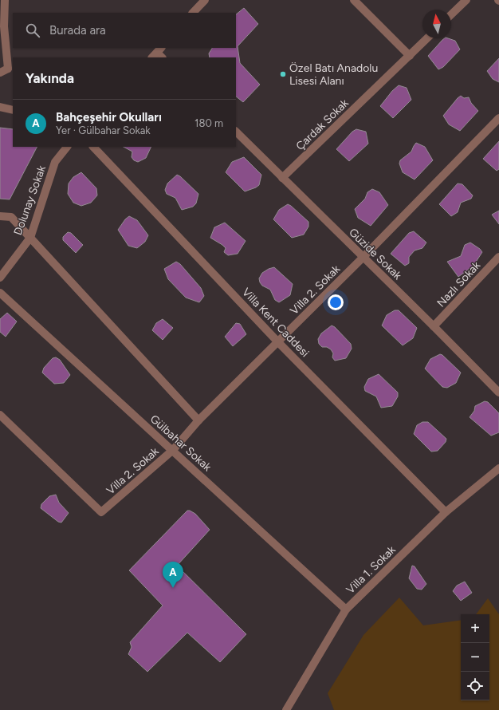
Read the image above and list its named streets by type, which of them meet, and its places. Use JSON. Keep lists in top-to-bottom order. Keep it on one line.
{"streets":{"street":["Çardak Sokak","Dolunay Sokak","Güzide Sokak","Nazlı Sokak","Villa 2. Sokak","Villa Kent Caddesi","Gülbahar Sokak","Villa 1. Sokak"]},"crossings":[["Çardak Sokak","Güzide Sokak"],["Güzide Sokak","Nazlı Sokak"],["Güzide Sokak","Villa 2. Sokak"],["Villa 2. Sokak","Villa Kent Caddesi"],["Villa 2. Sokak","Gülbahar Sokak"],["Villa Kent Caddesi","Villa 1. Sokak"],["Gülbahar Sokak","Villa 1. Sokak"]],"places":["Özel Batı Anadolu Lisesi Alanı"],"north":"top","page":{"search":"Burada ara","heading":"Yakında","list":[{"mark":"A","name":"Bahçeşehir Okulları","note":"Yer · Gülbahar Sokak","value":"180 m"}],"pins":"A","map_buttons":["+","−"]}}
